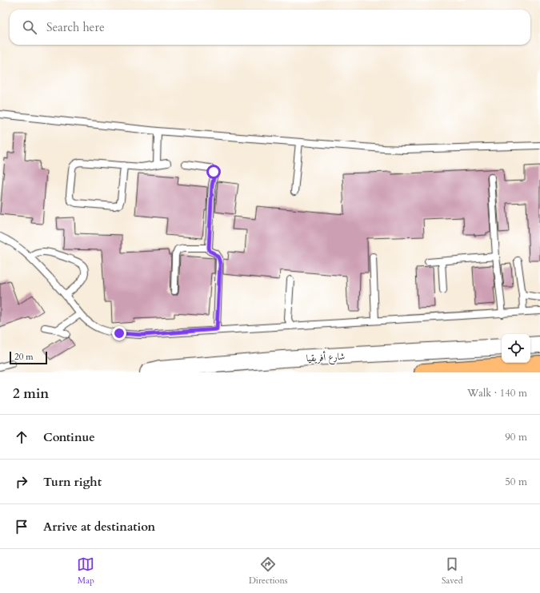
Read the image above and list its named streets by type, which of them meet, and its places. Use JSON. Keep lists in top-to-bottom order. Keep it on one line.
{"streets":{"street":["شارع أفريقيا"]},"scale_bar":"20 m","page":{"search":"Search here","scale":"20 m","heading":["2 min","Walk · 140 m"],"list":[["Continue","90 m"],["Turn right","50 m"],"Arrive at destination"],"nav":["Map","Directions","Saved"]}}
